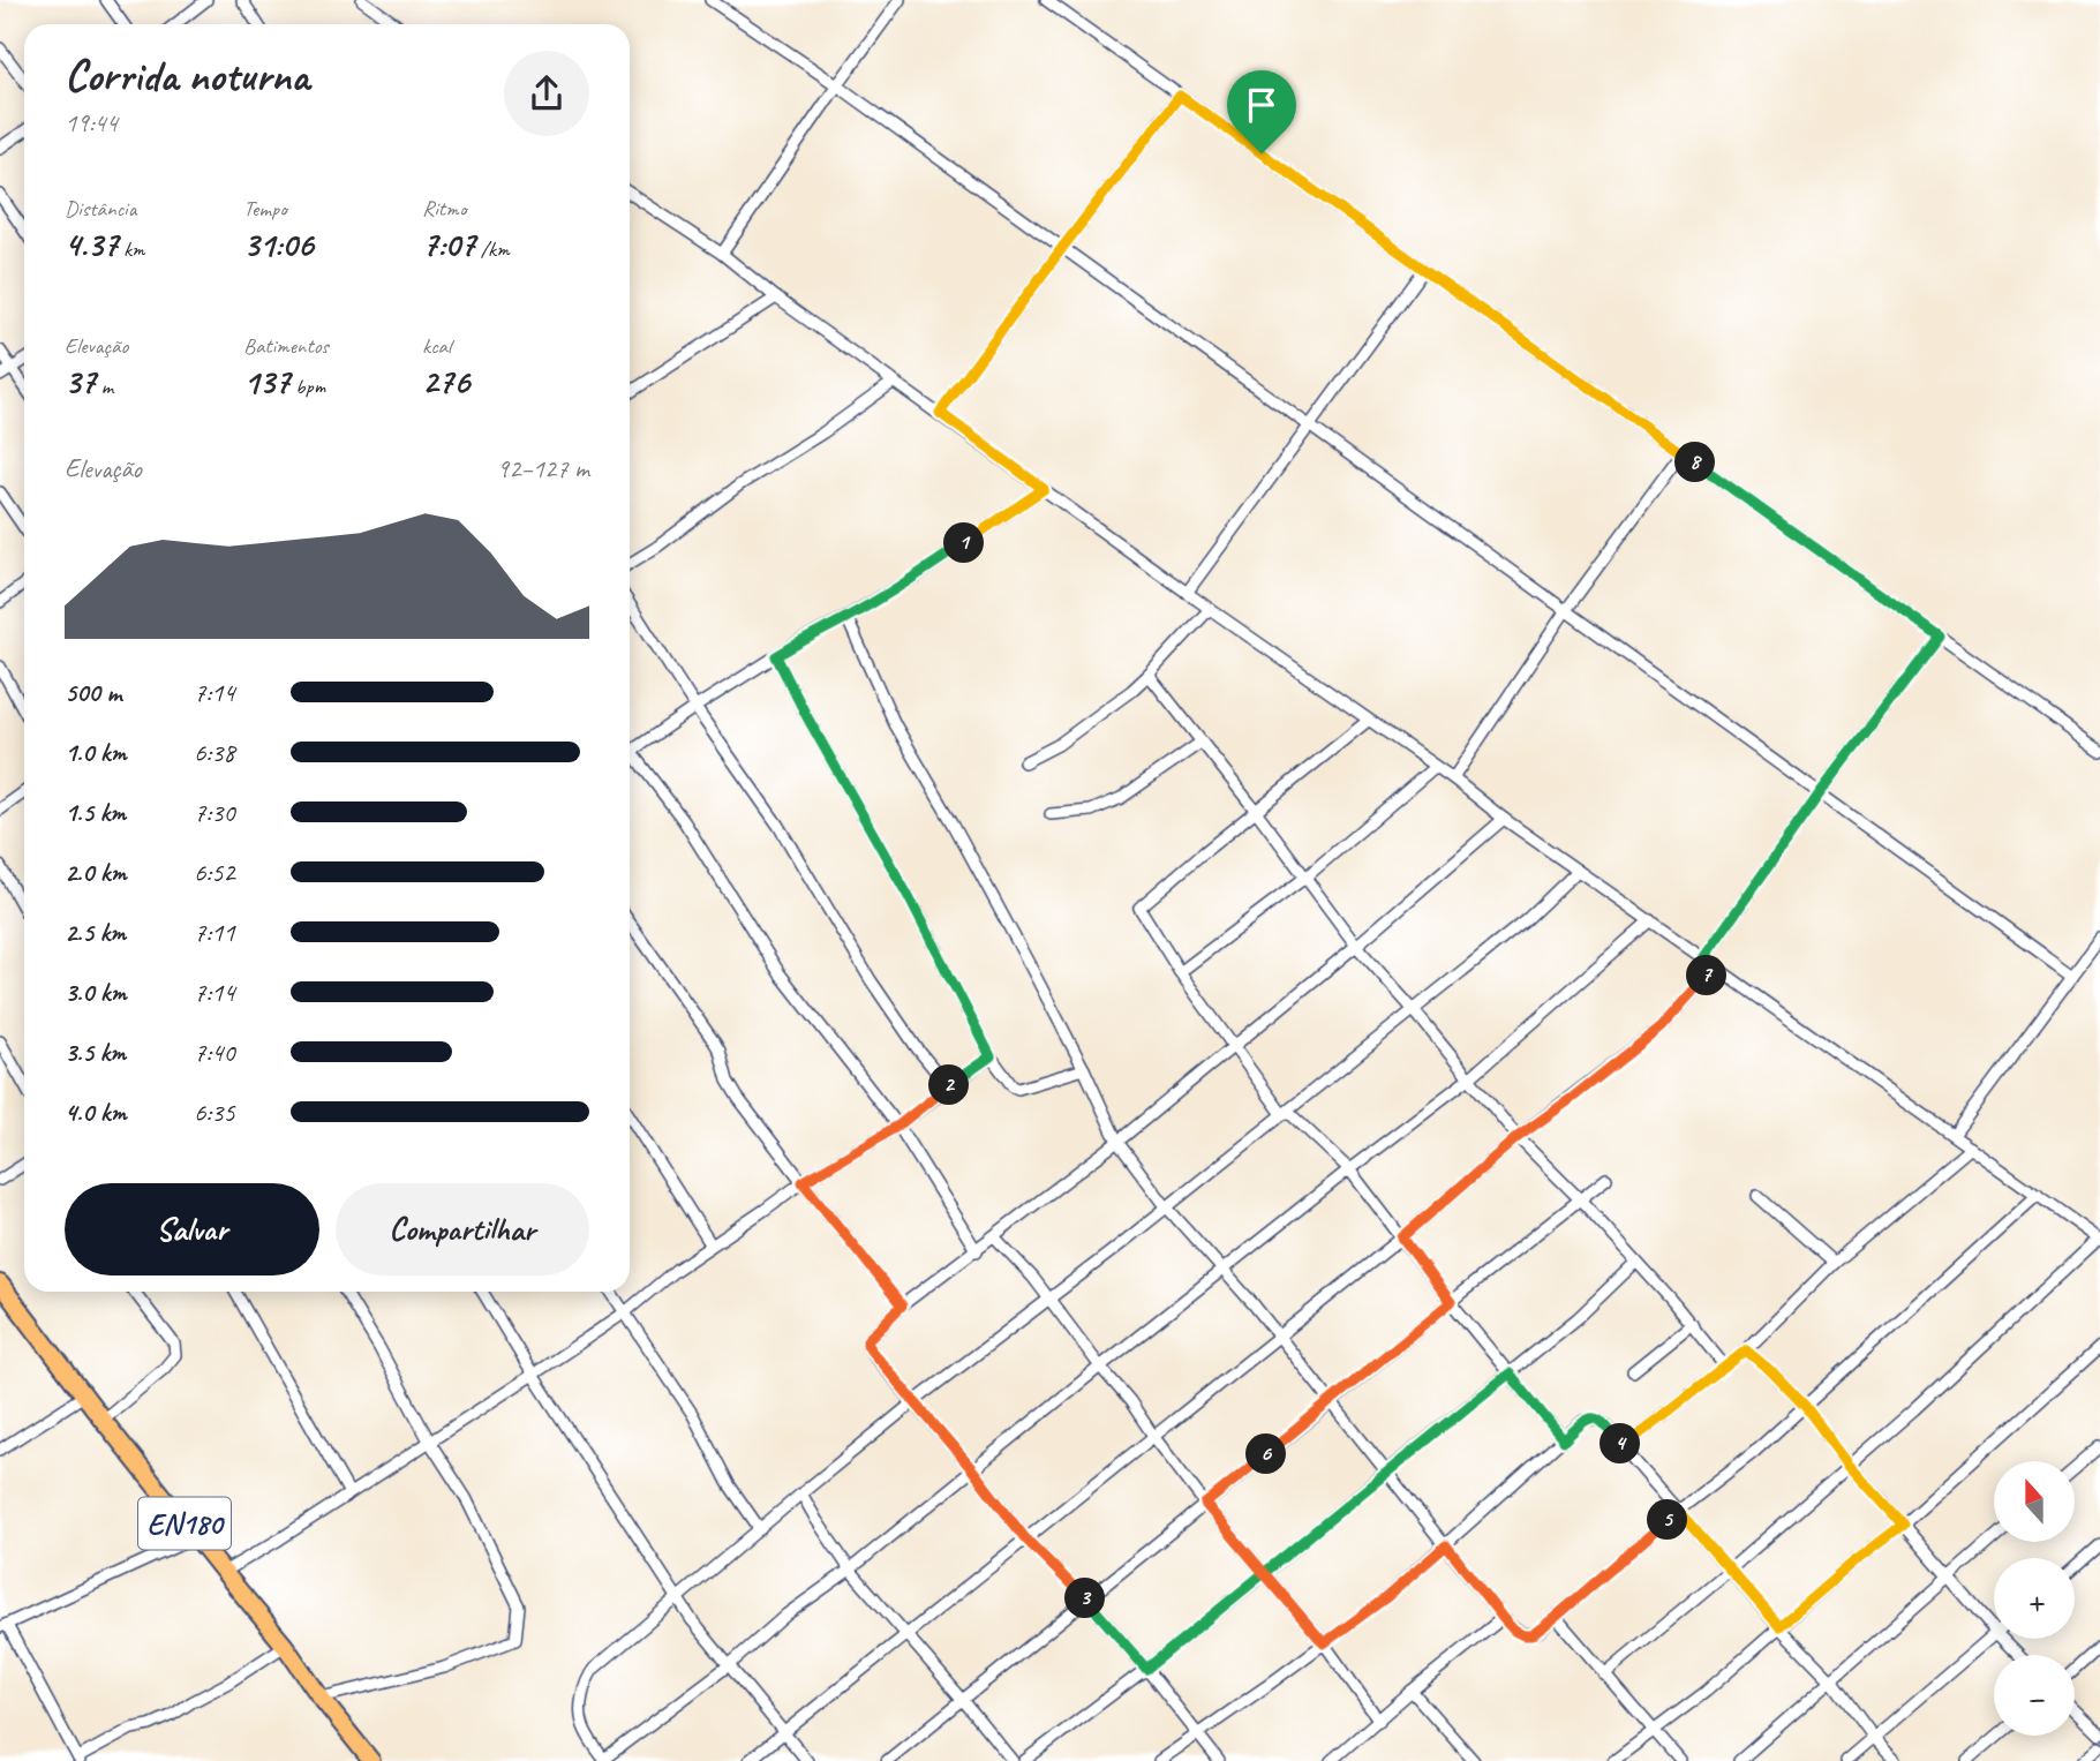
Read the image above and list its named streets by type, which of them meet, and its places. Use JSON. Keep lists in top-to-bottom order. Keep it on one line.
{"streets":{"main road":["EN180"]},"north":"top","page":{"heading":["Corrida noturna","19:44"],"stats":[["Distância","4.37 km"],["Tempo","31:06"],["Ritmo","7:07 /km"],["Elevação","37 m"],["Batimentos","137 bpm"],["kcal","276"]],"chart":["Elevação","92–127 m"],"pins":["8","1","7","2","4","6","5","3"],"list":[{"name":"500 m","note":"7:14"},{"name":"1.0 km","note":"6:38"},{"name":"1.5 km","note":"7:30"},{"name":"2.0 km","note":"6:52"},{"name":"2.5 km","note":"7:11"},{"name":"3.0 km","note":"7:14"},{"name":"3.5 km","note":"7:40"},{"name":"4.0 km","note":"6:35"}],"buttons":["Salvar","Compartilhar"],"map_buttons":["+","−"]}}
